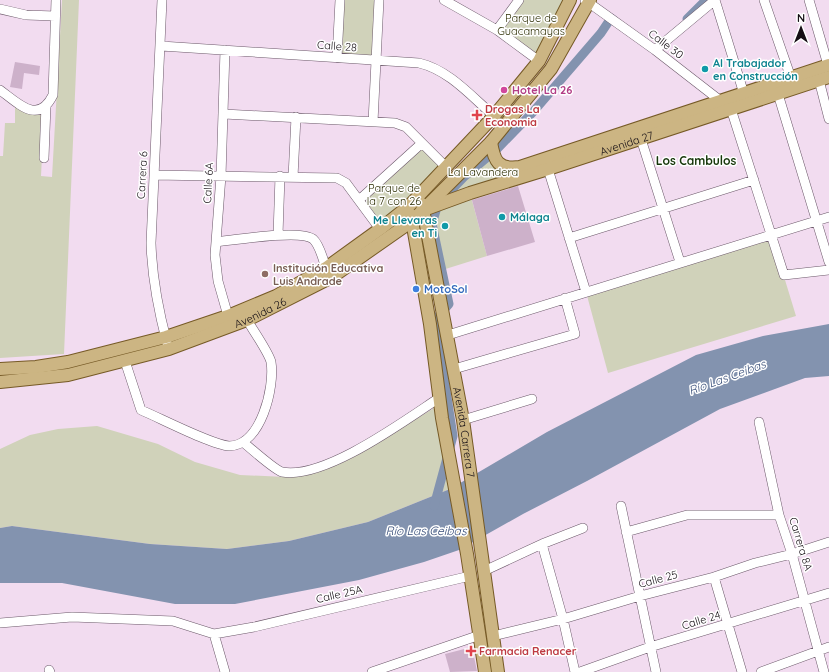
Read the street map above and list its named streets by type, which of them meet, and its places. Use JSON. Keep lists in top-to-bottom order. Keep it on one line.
{"streets":{"main road":["Avenida 27","Avenida 26","Avenida Carrera 7"],"street":["Calle 30","Calle 28","Carrera 6","Calle 6A","Carrera 8A","Calle 25","Calle 25A","Calle 24"]},"crossings":[["Calle 30","Avenida 27"],["Calle 30","Avenida 26"],["Calle 28","Carrera 6"],["Calle 28","Calle 6A"],["Calle 28","Avenida 26"],["Avenida 27","Avenida 26"],["Avenida 27","Avenida Carrera 7"],["Carrera 6","Avenida 26"],["Calle 6A","Avenida 26"],["Avenida 26","Avenida Carrera 7"],["Avenida Carrera 7","Calle 25"],["Avenida Carrera 7","Calle 25A"],["Carrera 8A","Calle 25"],["Carrera 8A","Calle 24"]],"districts":["Los Cambulos"],"water":["Río Las Ceibas"],"parks":["Parque de Guacamayas","La Lavandera","Parque de la 7 con 26"],"places":{"other":["Al Trabajador en Construcción","Hotel La 26","Málaga","Me Llevaras en Ti","Institución Educativa Luis Andrade","MotoSol"],"health":["Drogas La Economia","Farmacia Renacer"]},"north":"top"}
